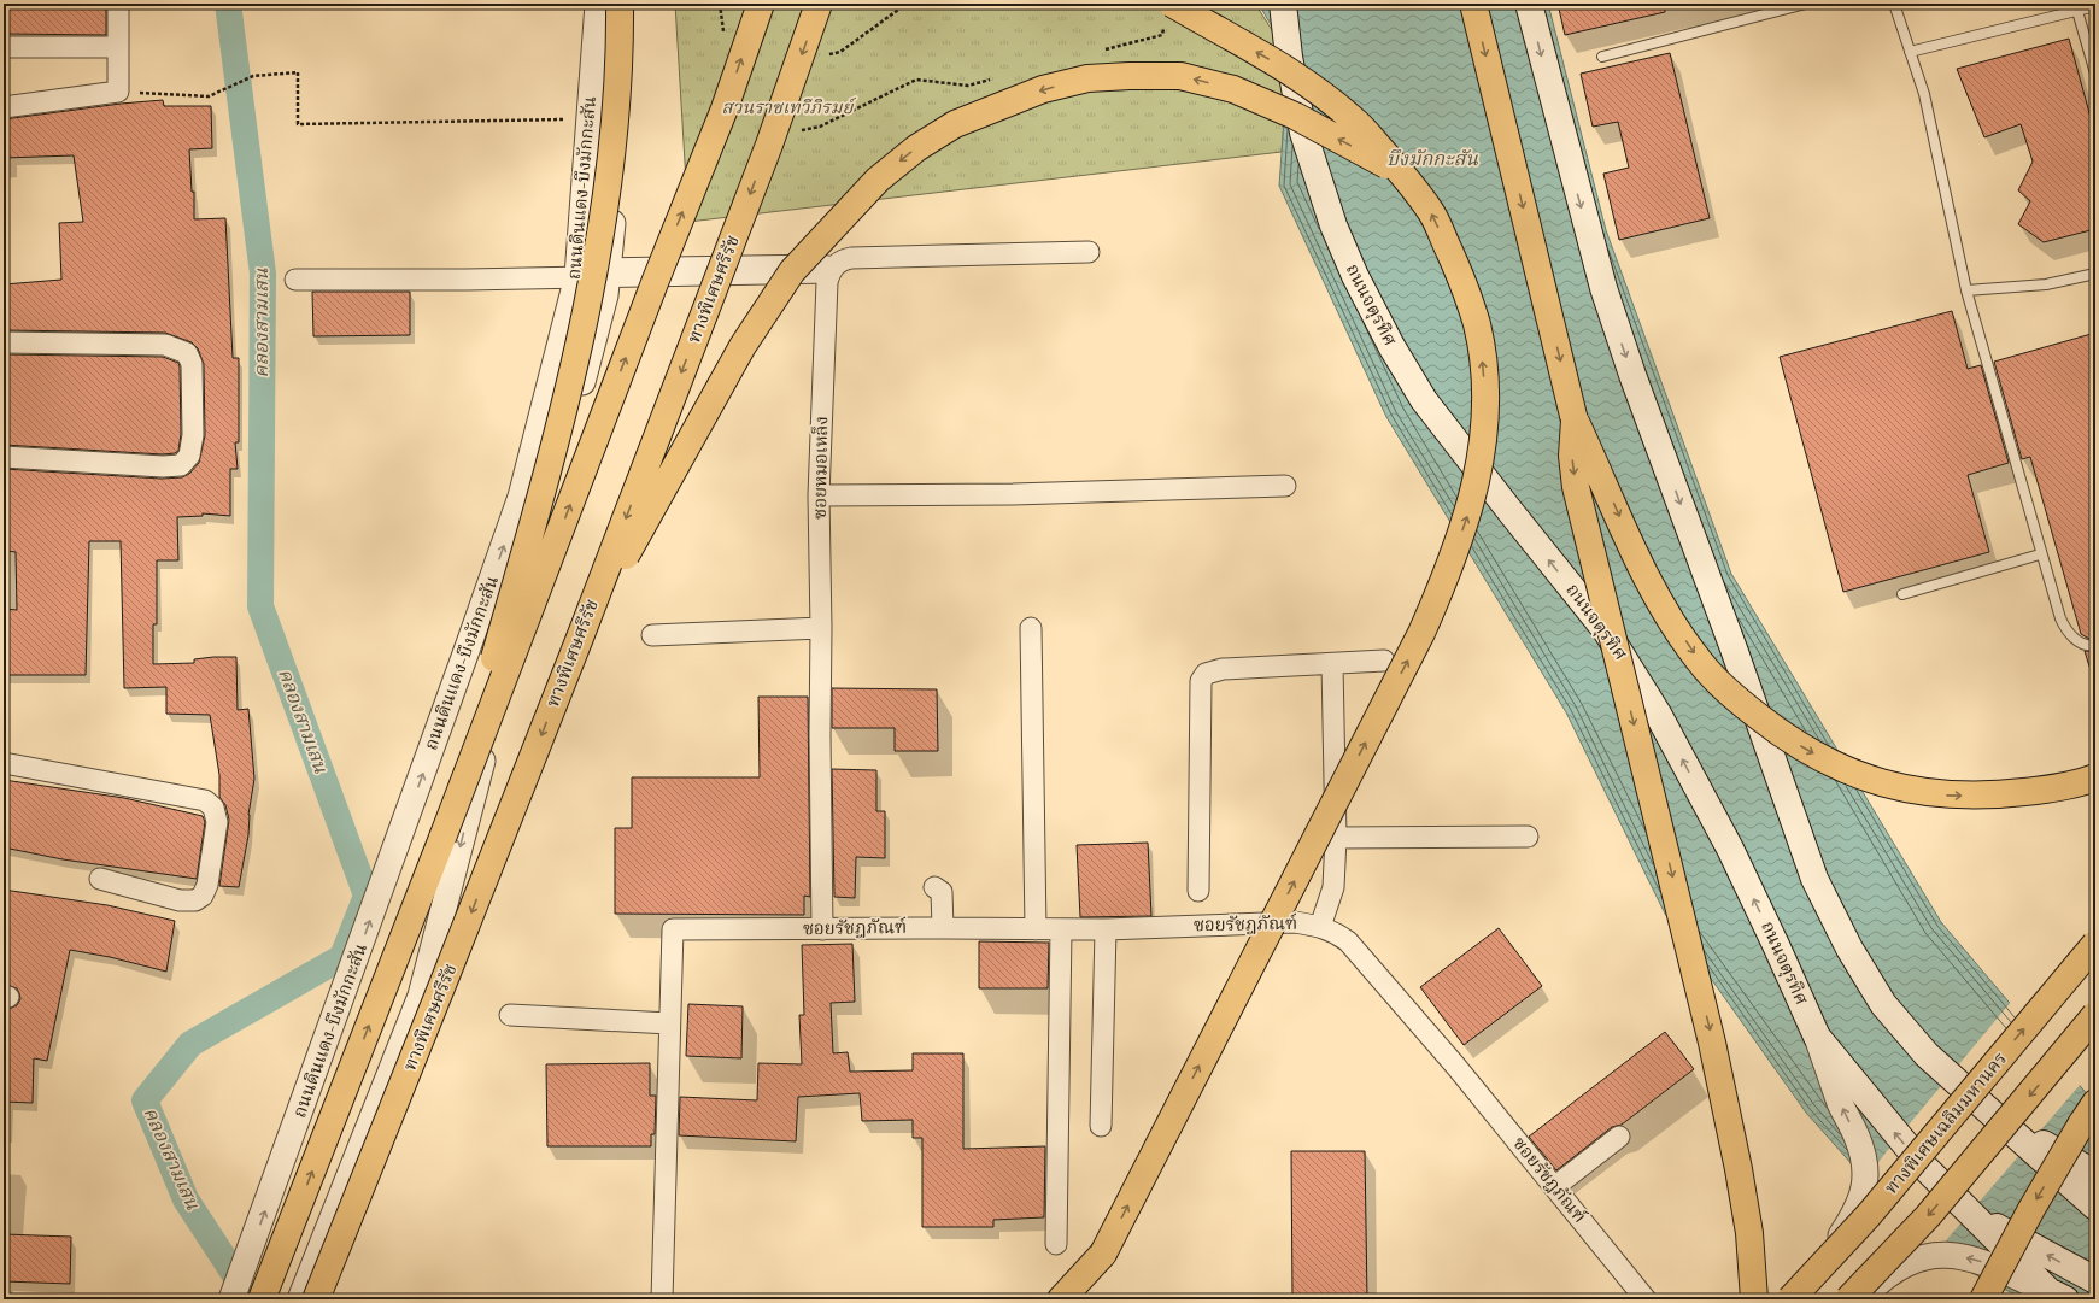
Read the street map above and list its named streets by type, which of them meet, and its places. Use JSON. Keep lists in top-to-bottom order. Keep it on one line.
{"streets":{"highway":["ทางพิเศษศรีรัช","ทางพิเศษเฉลิมมหานคร"],"main road":["ถนนจตุรทิศ"],"street":["ถนนดินแดง-บึงมักกะสัน","ซอยหมอเหล็ง","ซอยรัชฎภัณฑ์"]},"crossings":[["ถนนดินแดง-บึงมักกะสัน","ทางพิเศษศรีรัช"],["ซอยหมอเหล็ง","ซอยรัชฎภัณฑ์"]],"water":["บึงมักกะสัน","คลองสามเสน"],"parks":["สวนราชเทวีภิรมย์"]}
